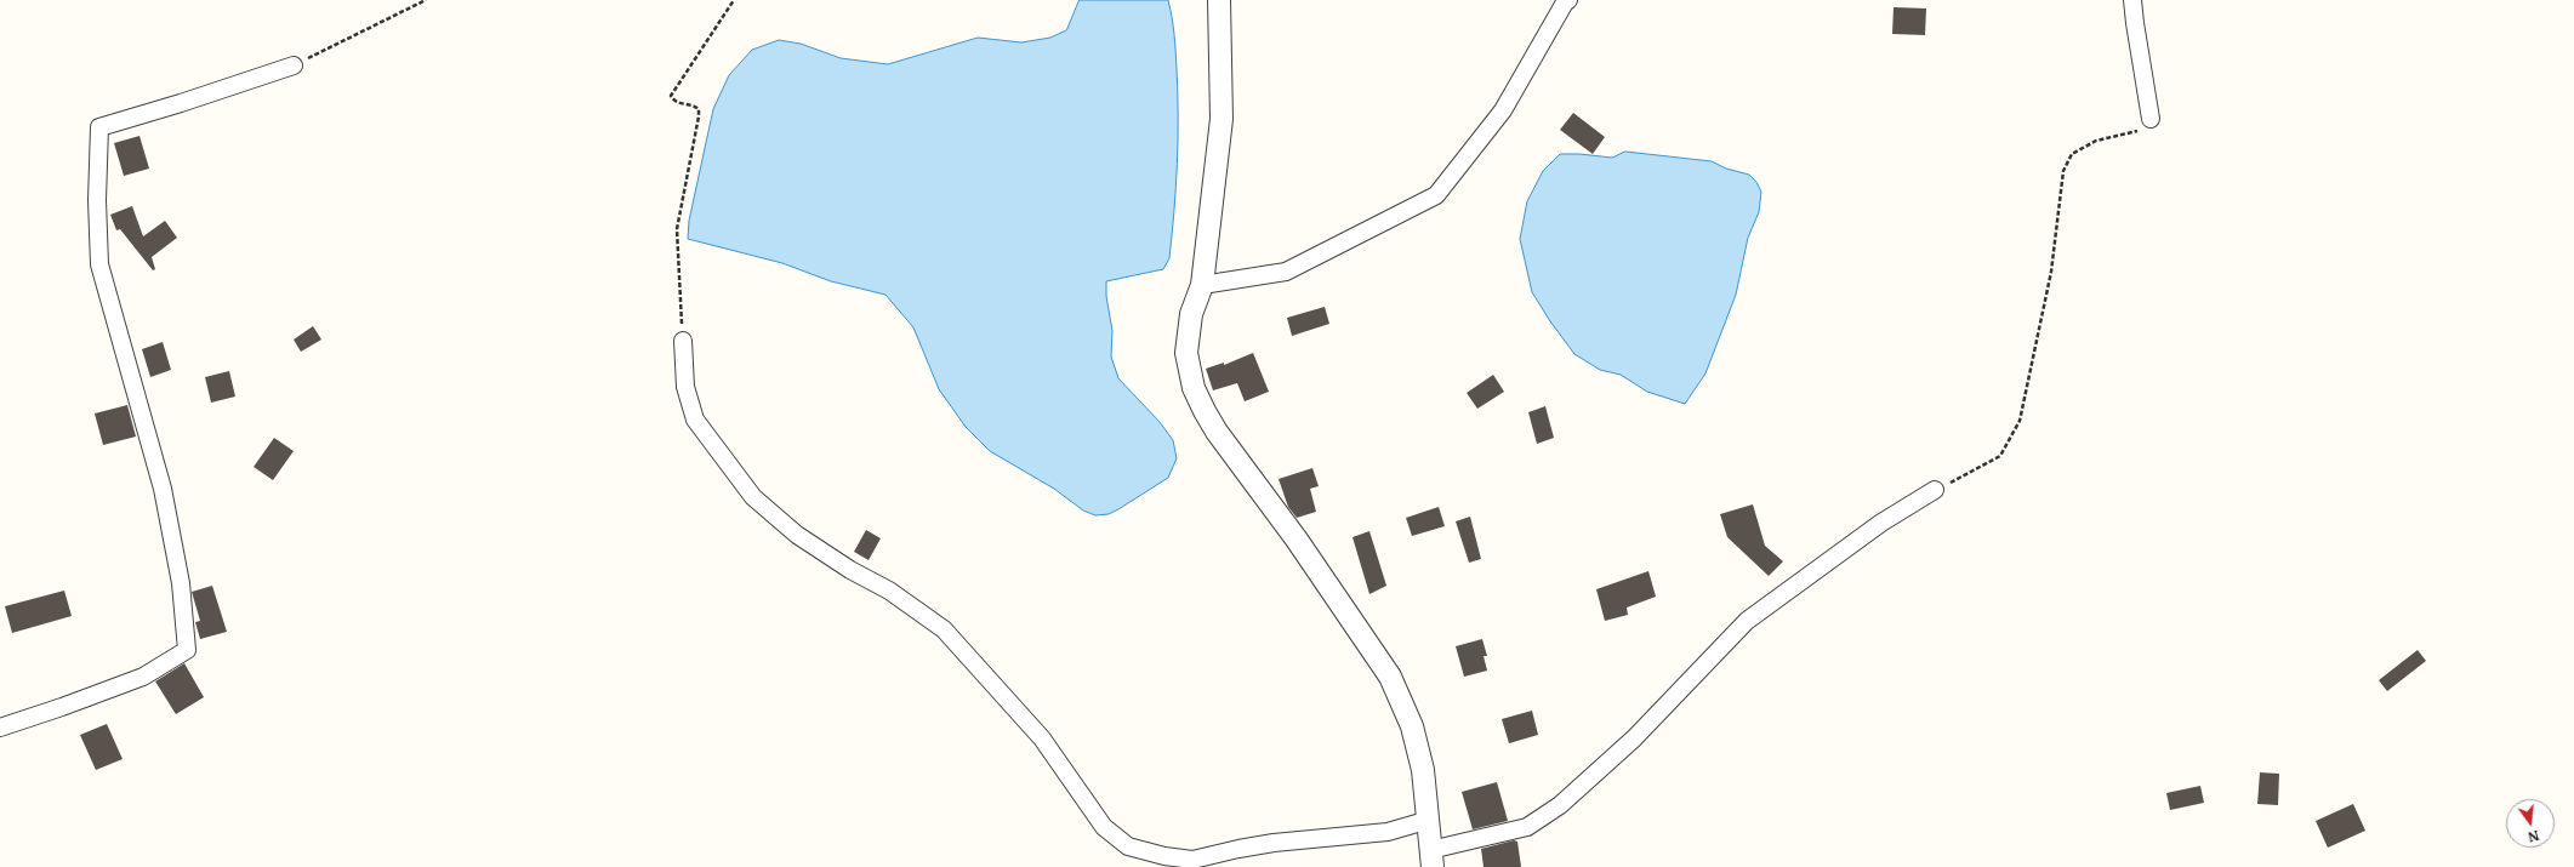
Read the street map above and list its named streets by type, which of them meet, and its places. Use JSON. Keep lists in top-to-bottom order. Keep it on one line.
{"north":"bottom"}
